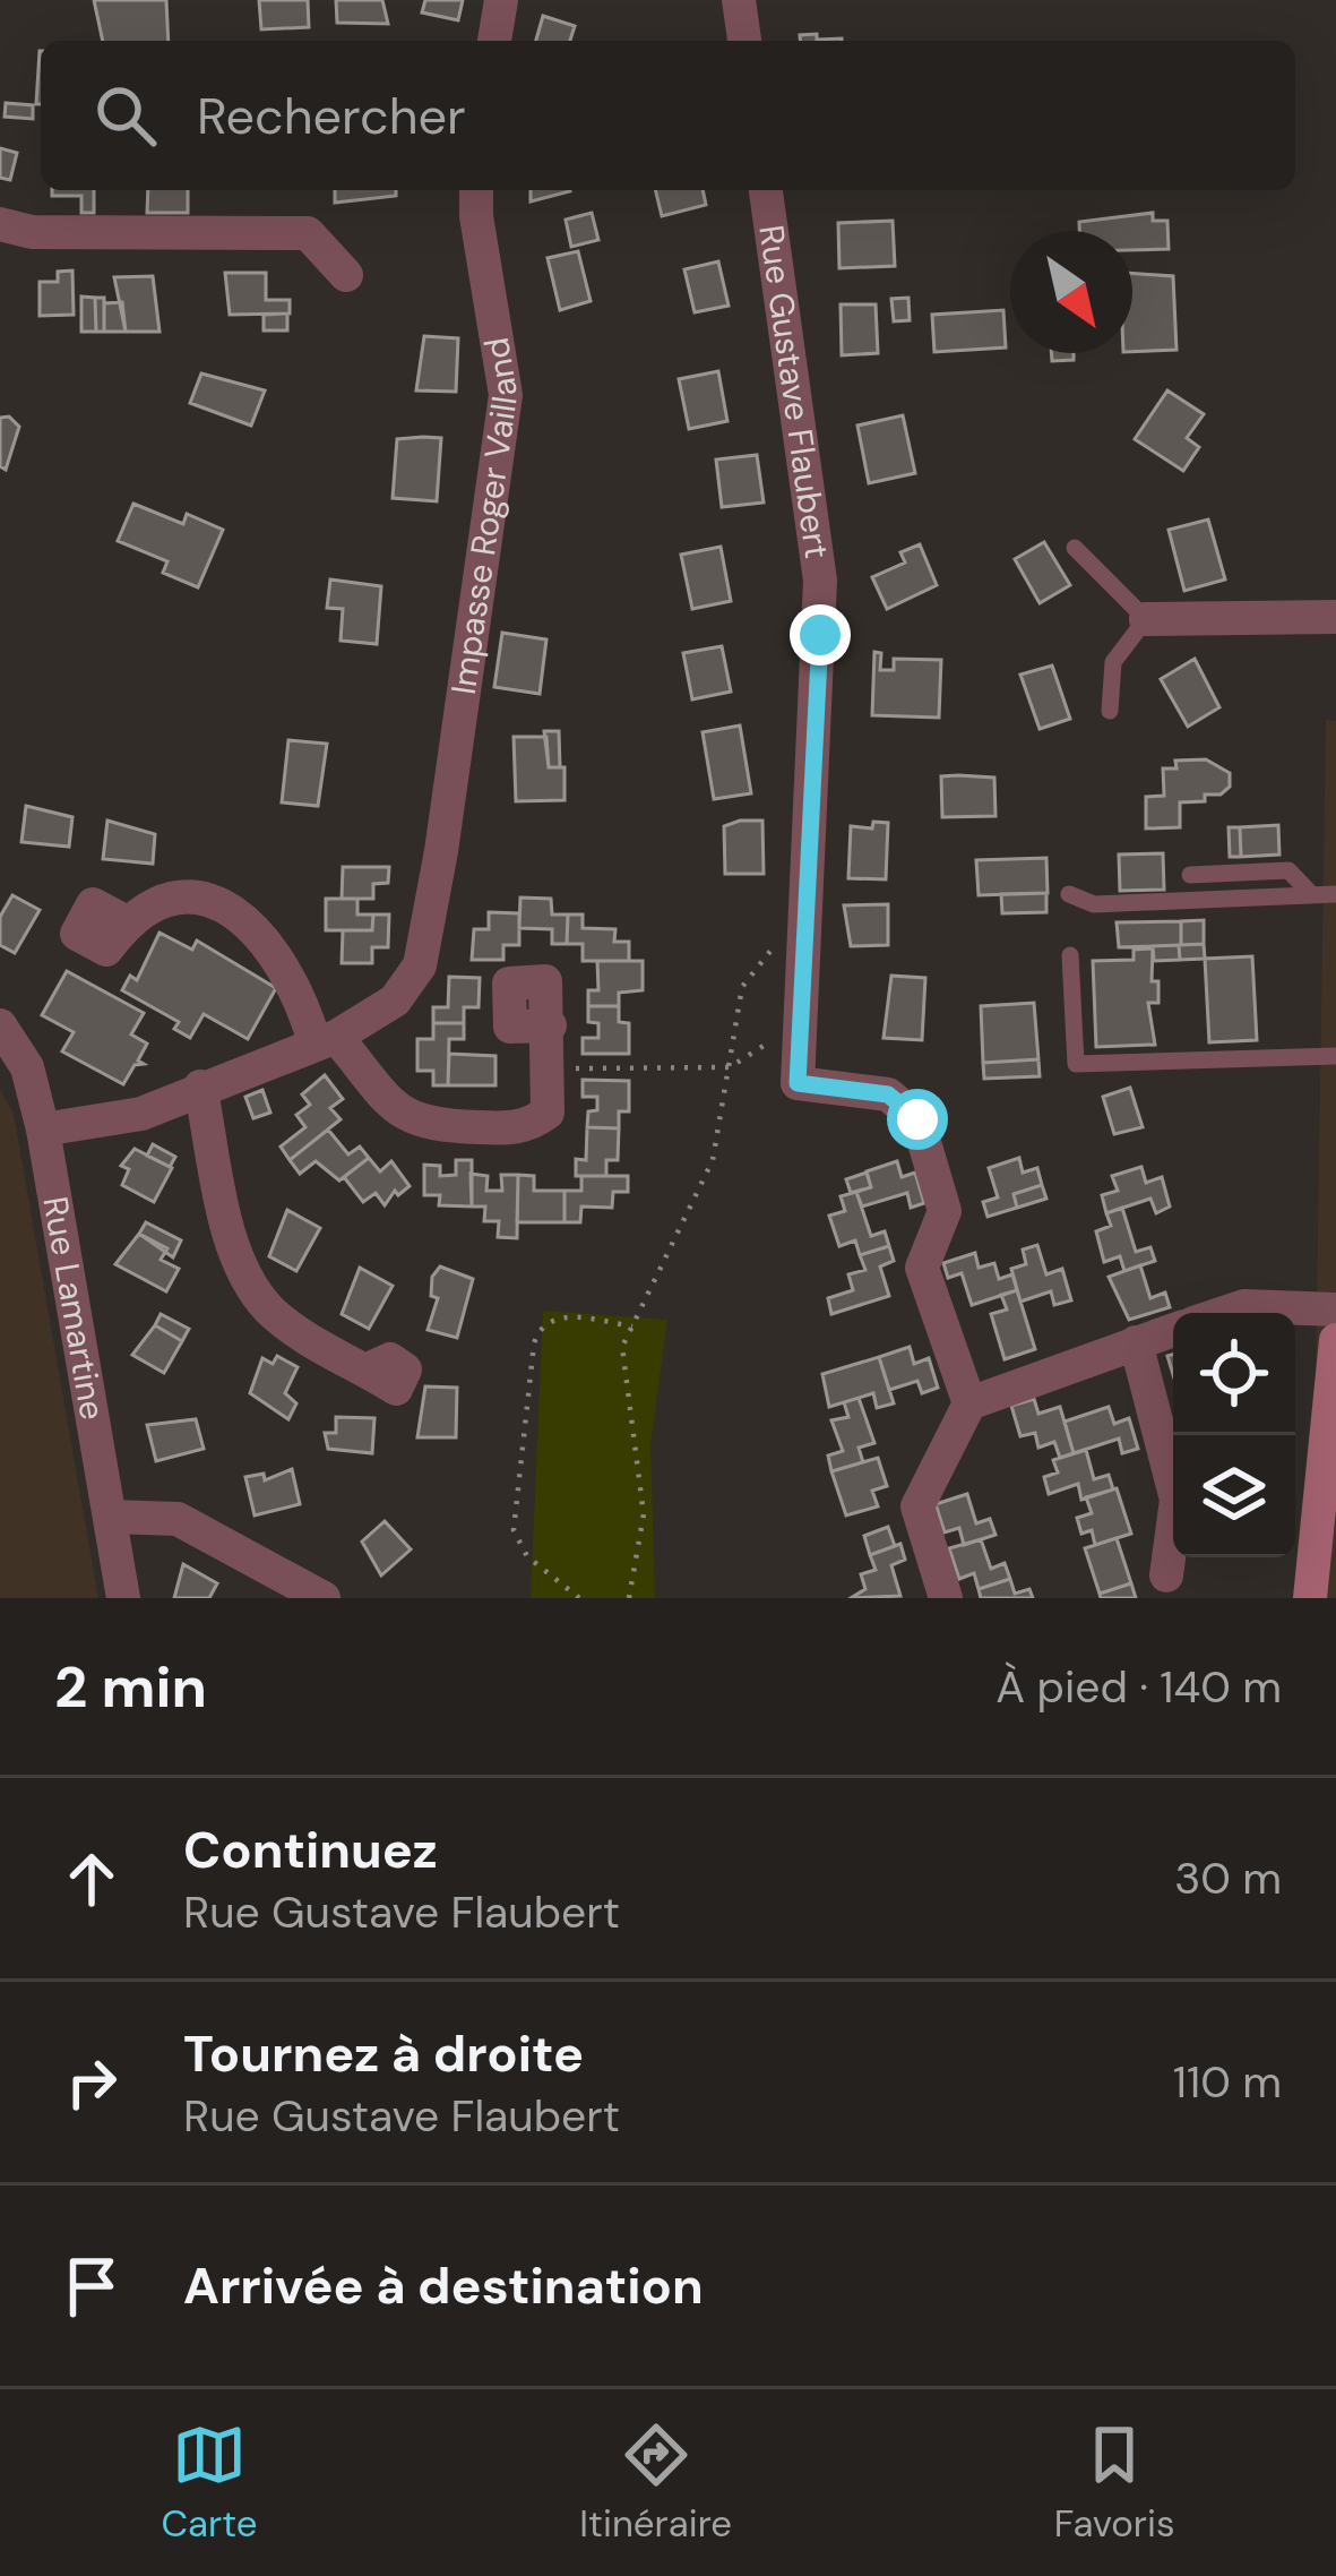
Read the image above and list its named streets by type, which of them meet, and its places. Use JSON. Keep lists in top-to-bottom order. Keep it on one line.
{"streets":{"street":["Rue Gustave Flaubert","Impasse Roger Vailland","Rue Lamartine"]},"crossings":[["Impasse Roger Vailland","Rue Lamartine"]],"north":"bottom right","page":{"search":"Rechercher","heading":["2 min","À pied · 140 m"],"list":[["Continuez","Rue Gustave Flaubert","30 m"],["Tournez à droite","Rue Gustave Flaubert","110 m"],"Arrivée à destination"],"nav":["Carte","Itinéraire","Favoris"]}}
